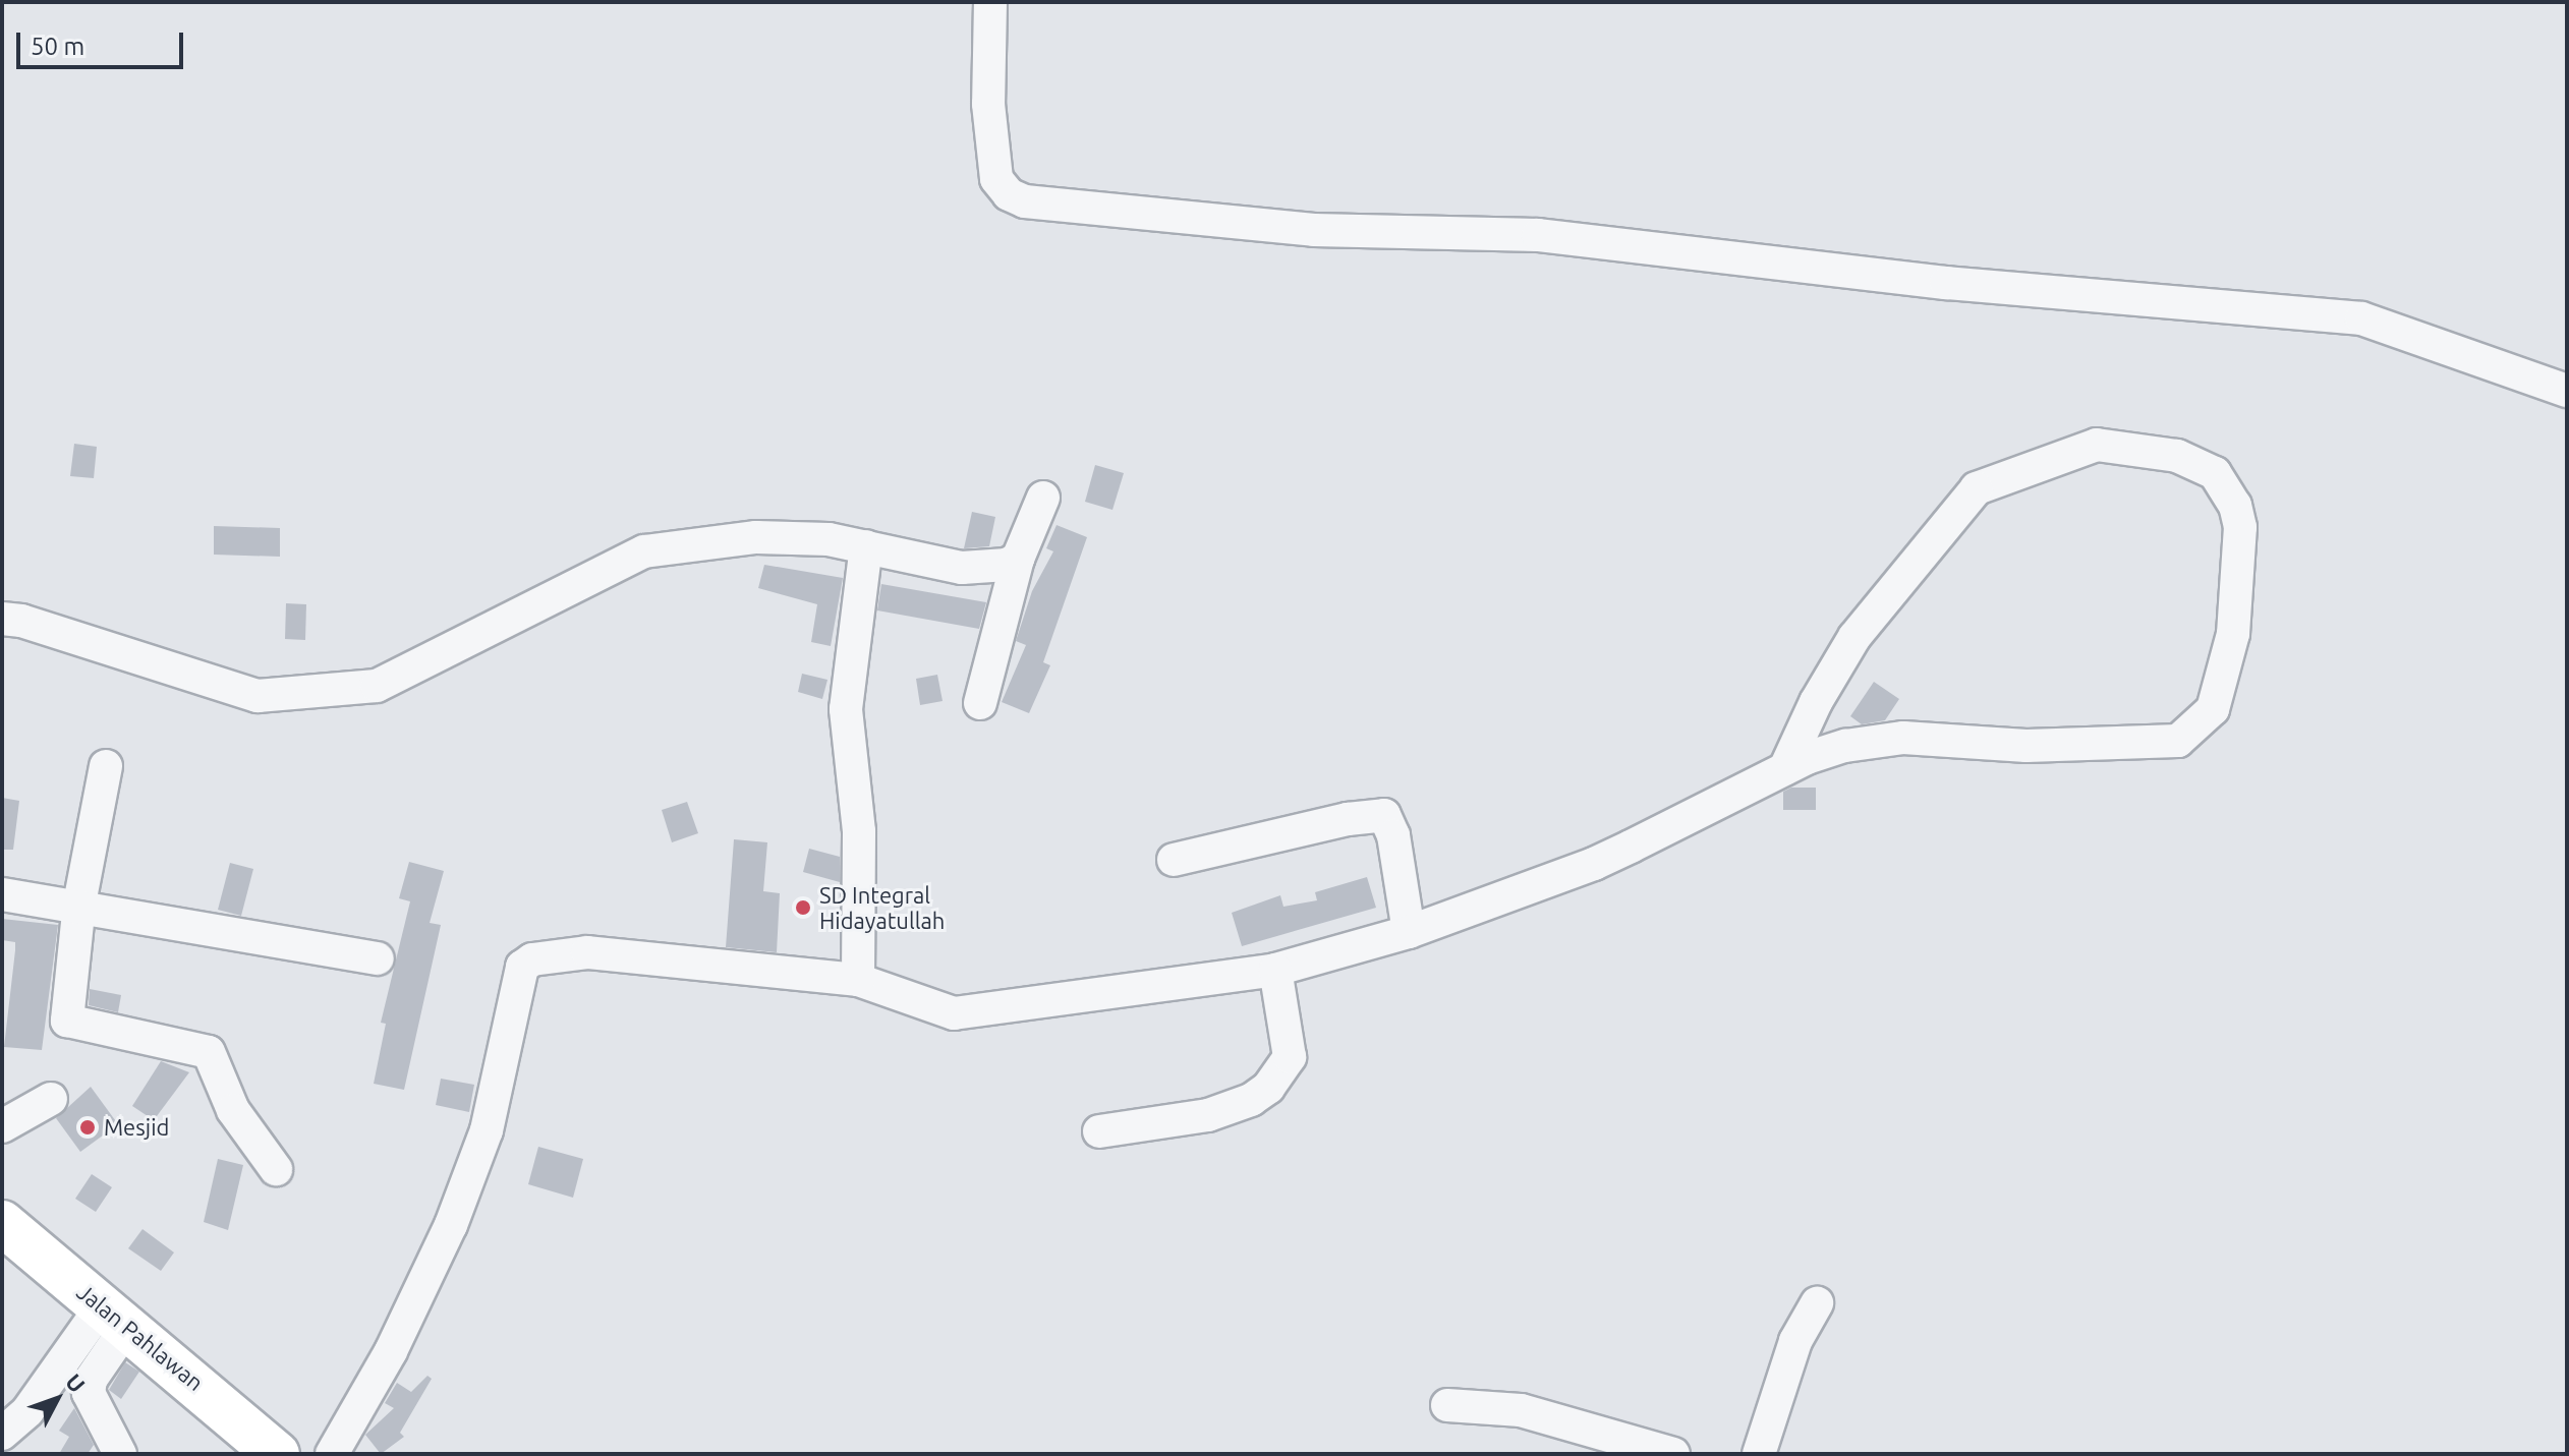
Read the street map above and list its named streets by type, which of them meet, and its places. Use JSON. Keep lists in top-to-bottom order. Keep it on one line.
{"streets":{"highway":["Jalan Pahlawan"]},"places":["SD Integral Hidayatullah","Mesjid"],"scale_bar":"50 m","north":"top right"}
